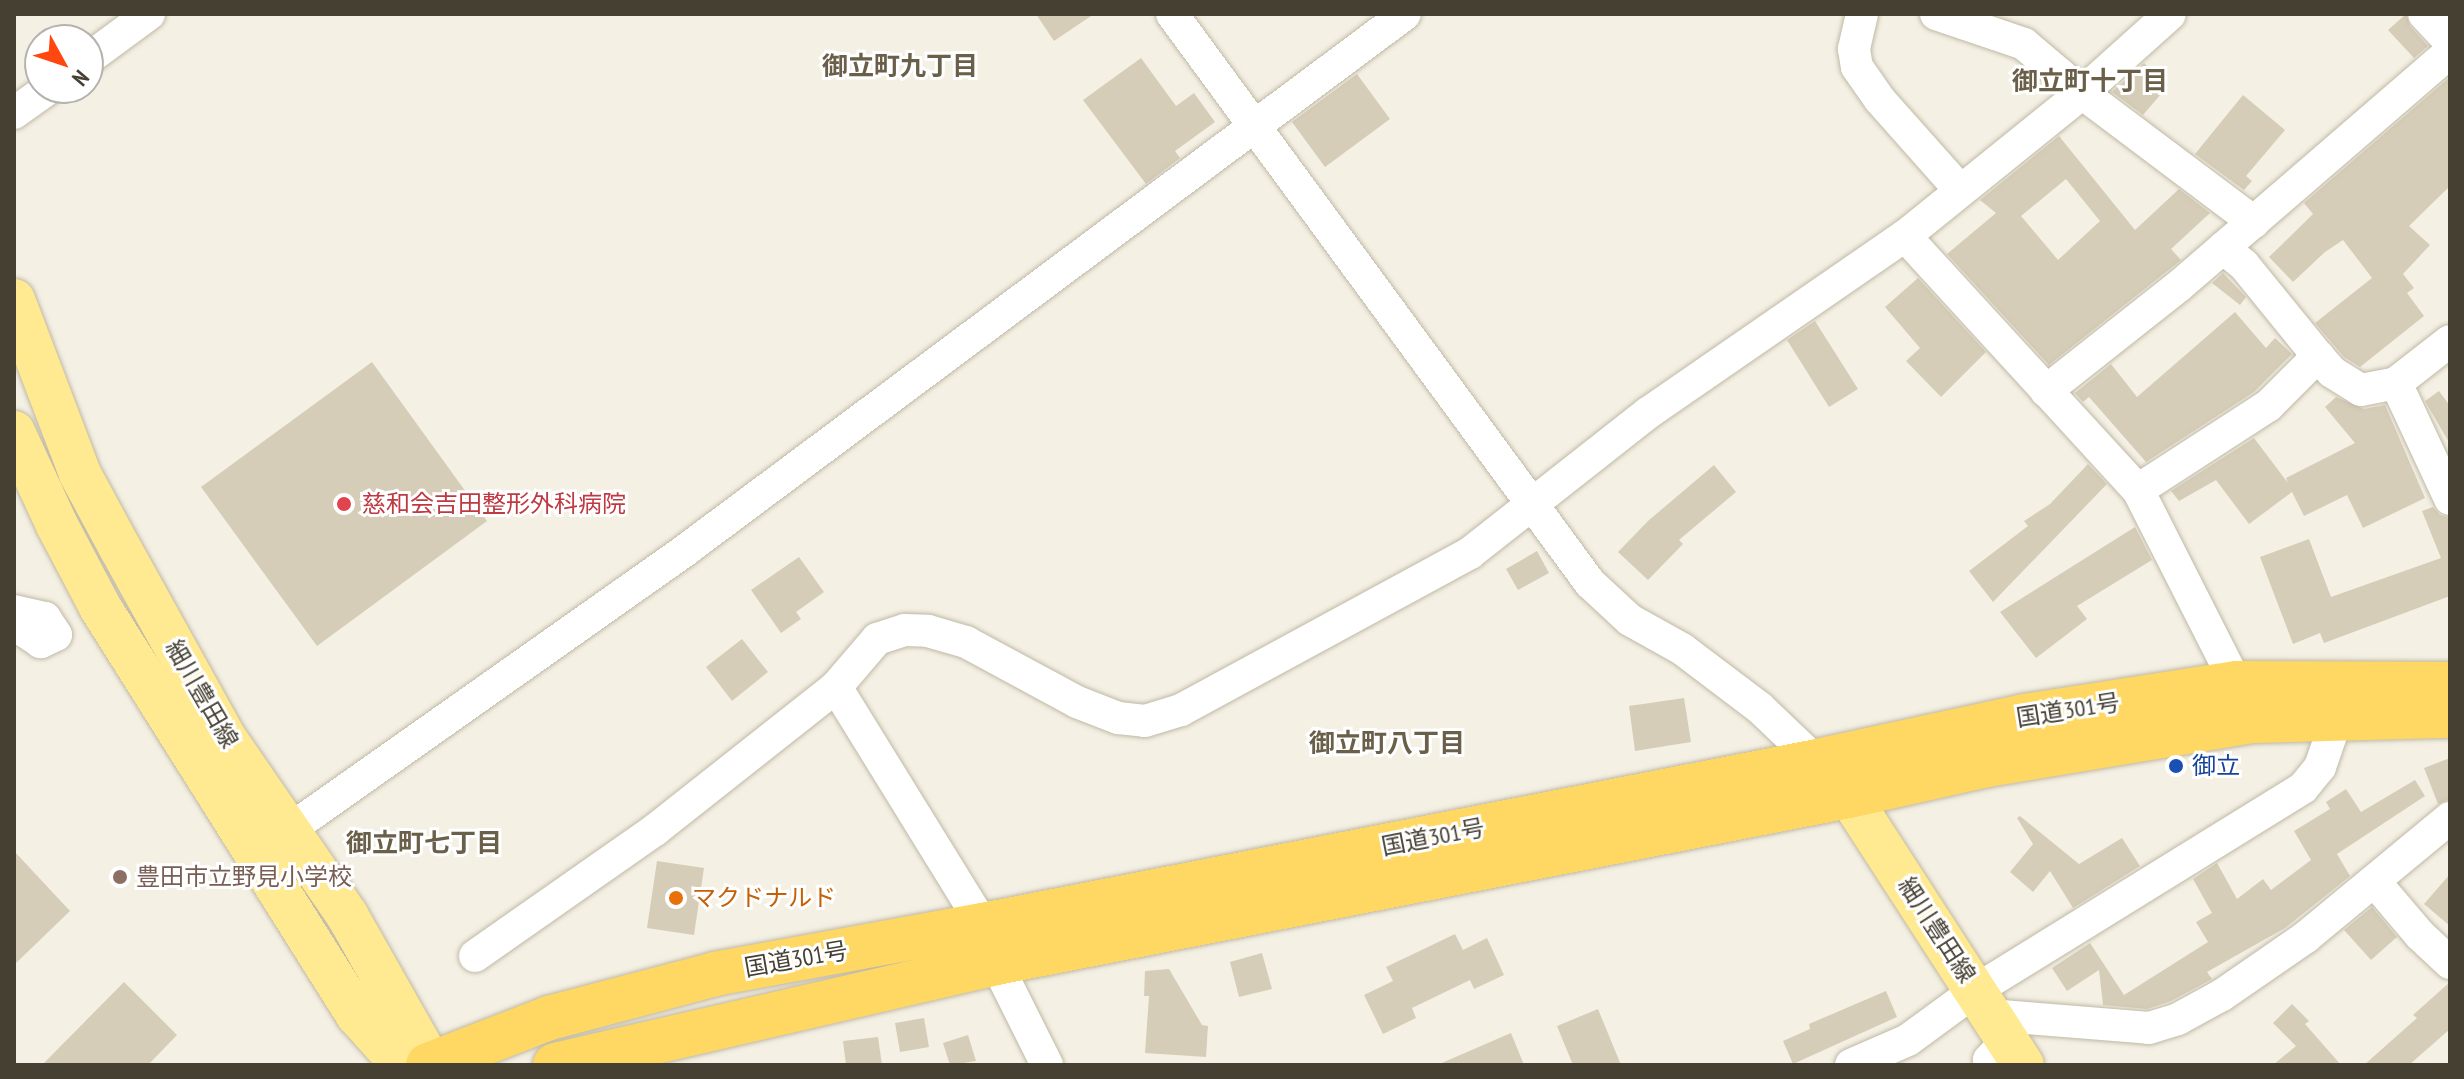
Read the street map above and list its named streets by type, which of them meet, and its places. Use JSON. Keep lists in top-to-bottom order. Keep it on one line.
{"streets":{"highway":["国道301号"],"main road":["細川豊田線"]},"crossings":[["細川豊田線","国道301号"]],"districts":["御立町九丁目","御立町十丁目","御立町八丁目","御立町七丁目"],"places":["慈和会吉田整形外科病院","御立","豊田市立野見小学校","マクドナルド"],"north":"bottom right"}
